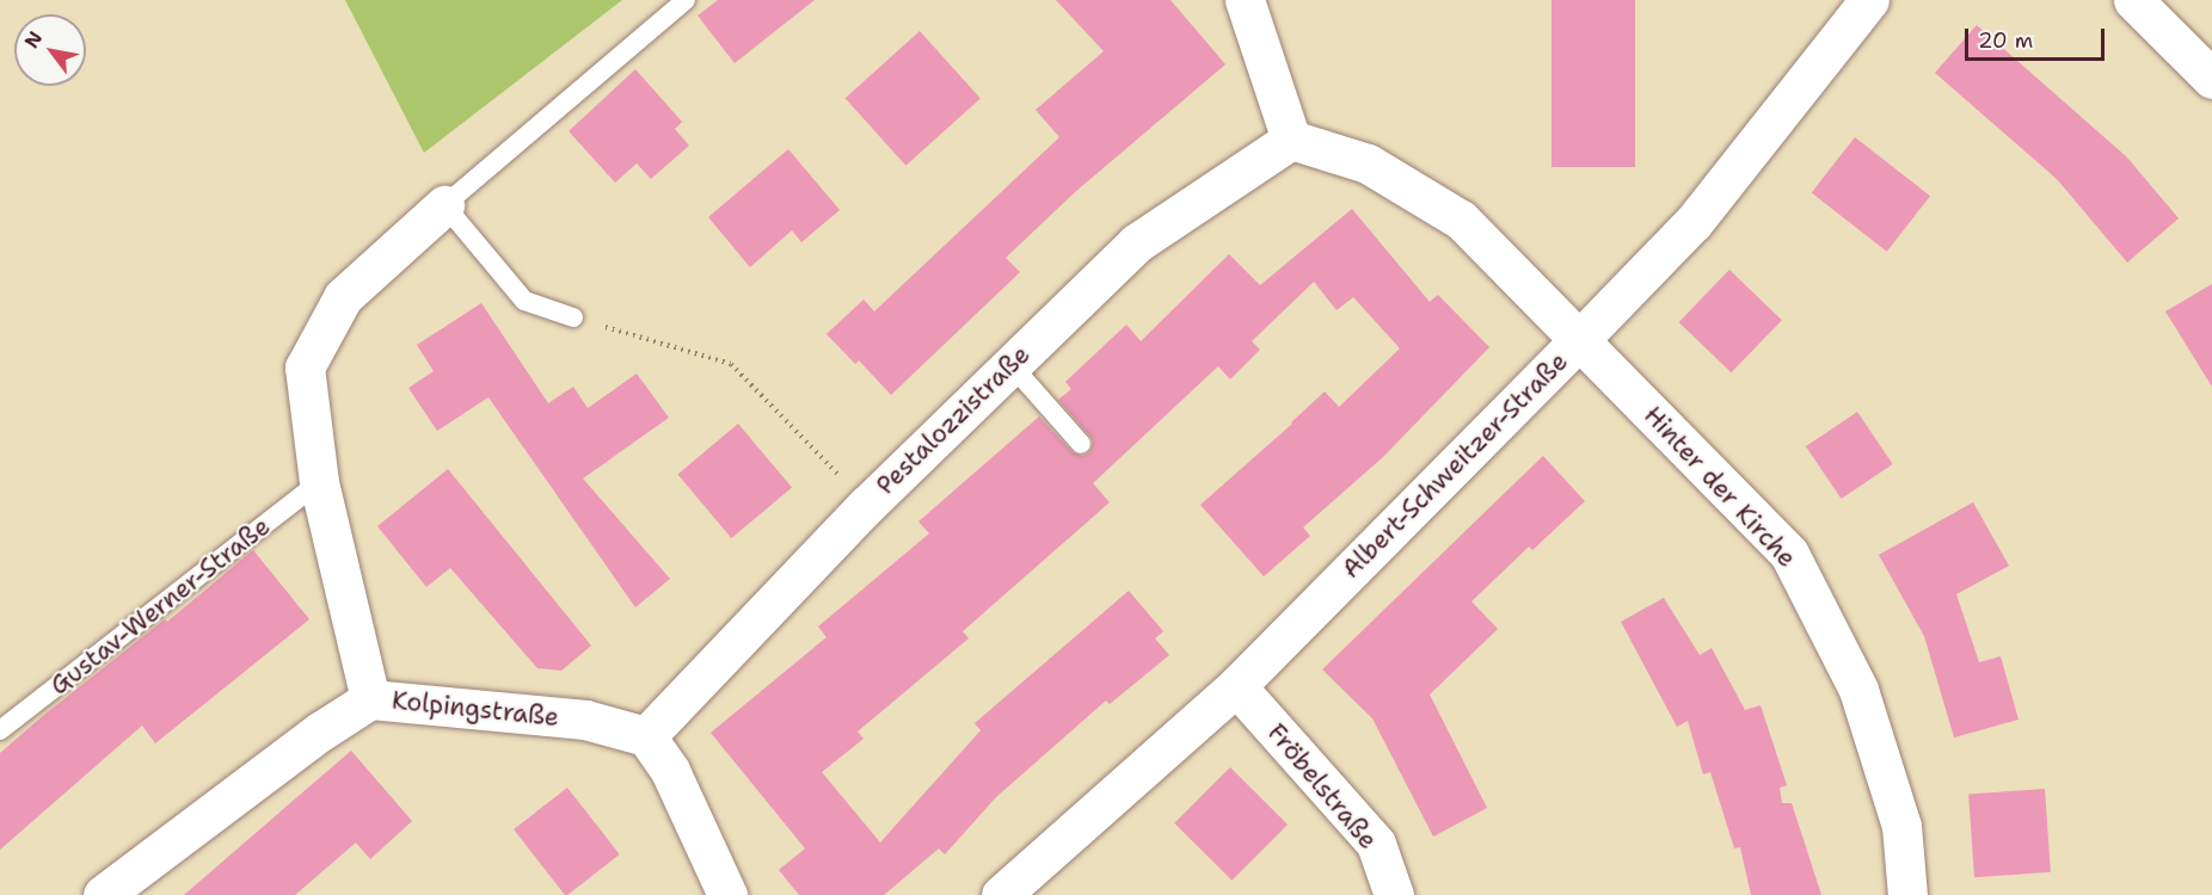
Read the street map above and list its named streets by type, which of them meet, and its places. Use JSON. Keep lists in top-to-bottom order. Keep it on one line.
{"streets":{"street":["Pestalozzistraße","Albert-Schweitzer-Straße","Hinter der Kirche","Kolpingstraße","Fröbelstraße"],"lane":["Gustav-Werner-Straße"]},"crossings":[["Pestalozzistraße","Kolpingstraße"],["Albert-Schweitzer-Straße","Hinter der Kirche"],["Albert-Schweitzer-Straße","Fröbelstraße"]],"scale_bar":"20 m","north":"top left"}
